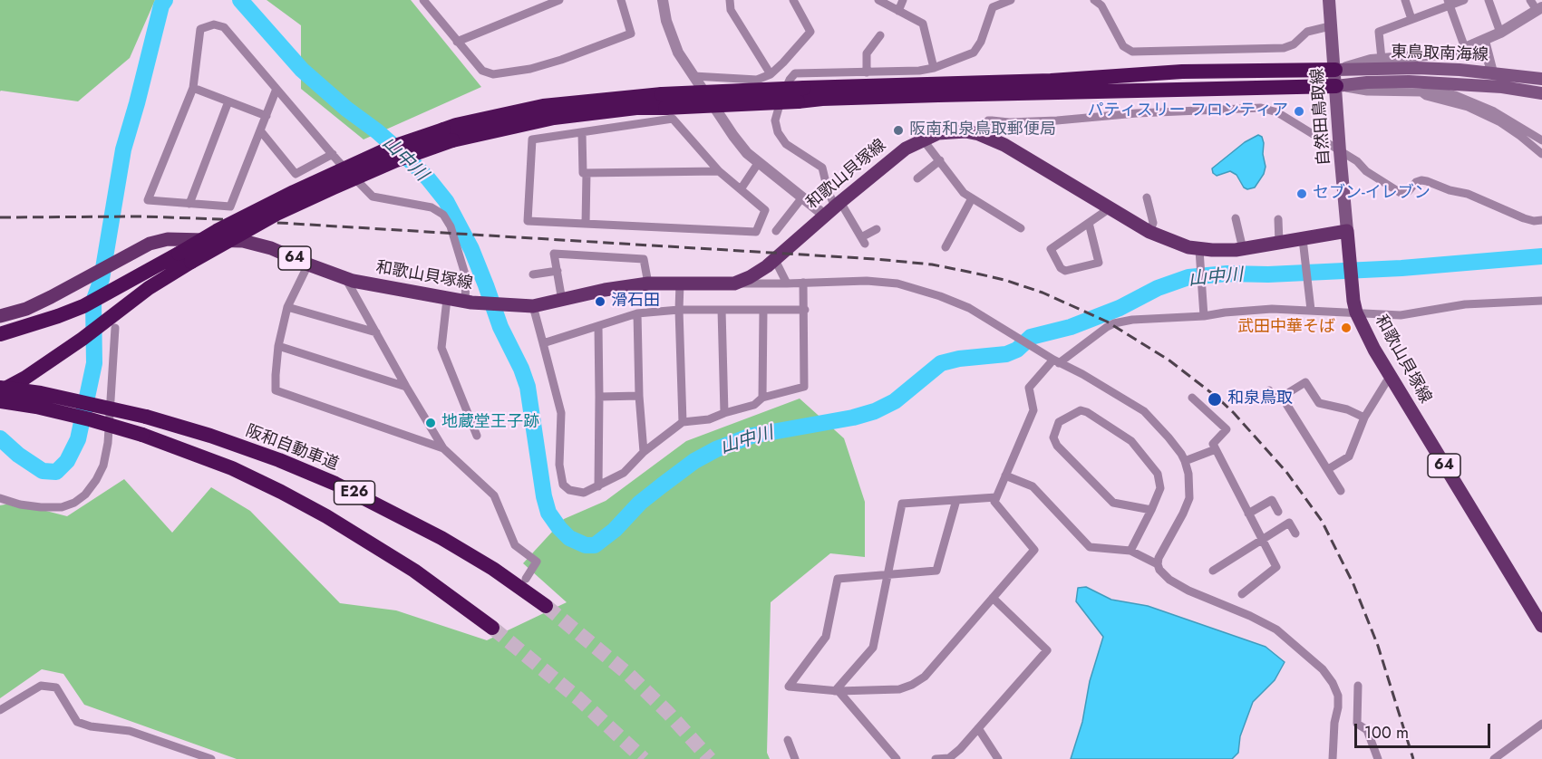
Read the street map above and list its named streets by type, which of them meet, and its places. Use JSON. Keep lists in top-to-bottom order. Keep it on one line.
{"streets":{"highway":["阪和自動車道","E26"],"main road":["東鳥取南海線","自然田鳥取線","和歌山貝塚線","64"]},"crossings":[["東鳥取南海線","自然田鳥取線"],["自然田鳥取線","和歌山貝塚線"]],"water":["山中川"],"places":["パティスリー フロンティア","阪南和泉鳥取郵便局","セブン-イレブン","滑石田","武田中華そば","和泉鳥取","地蔵堂王子跡"],"scale_bar":"100 m"}
